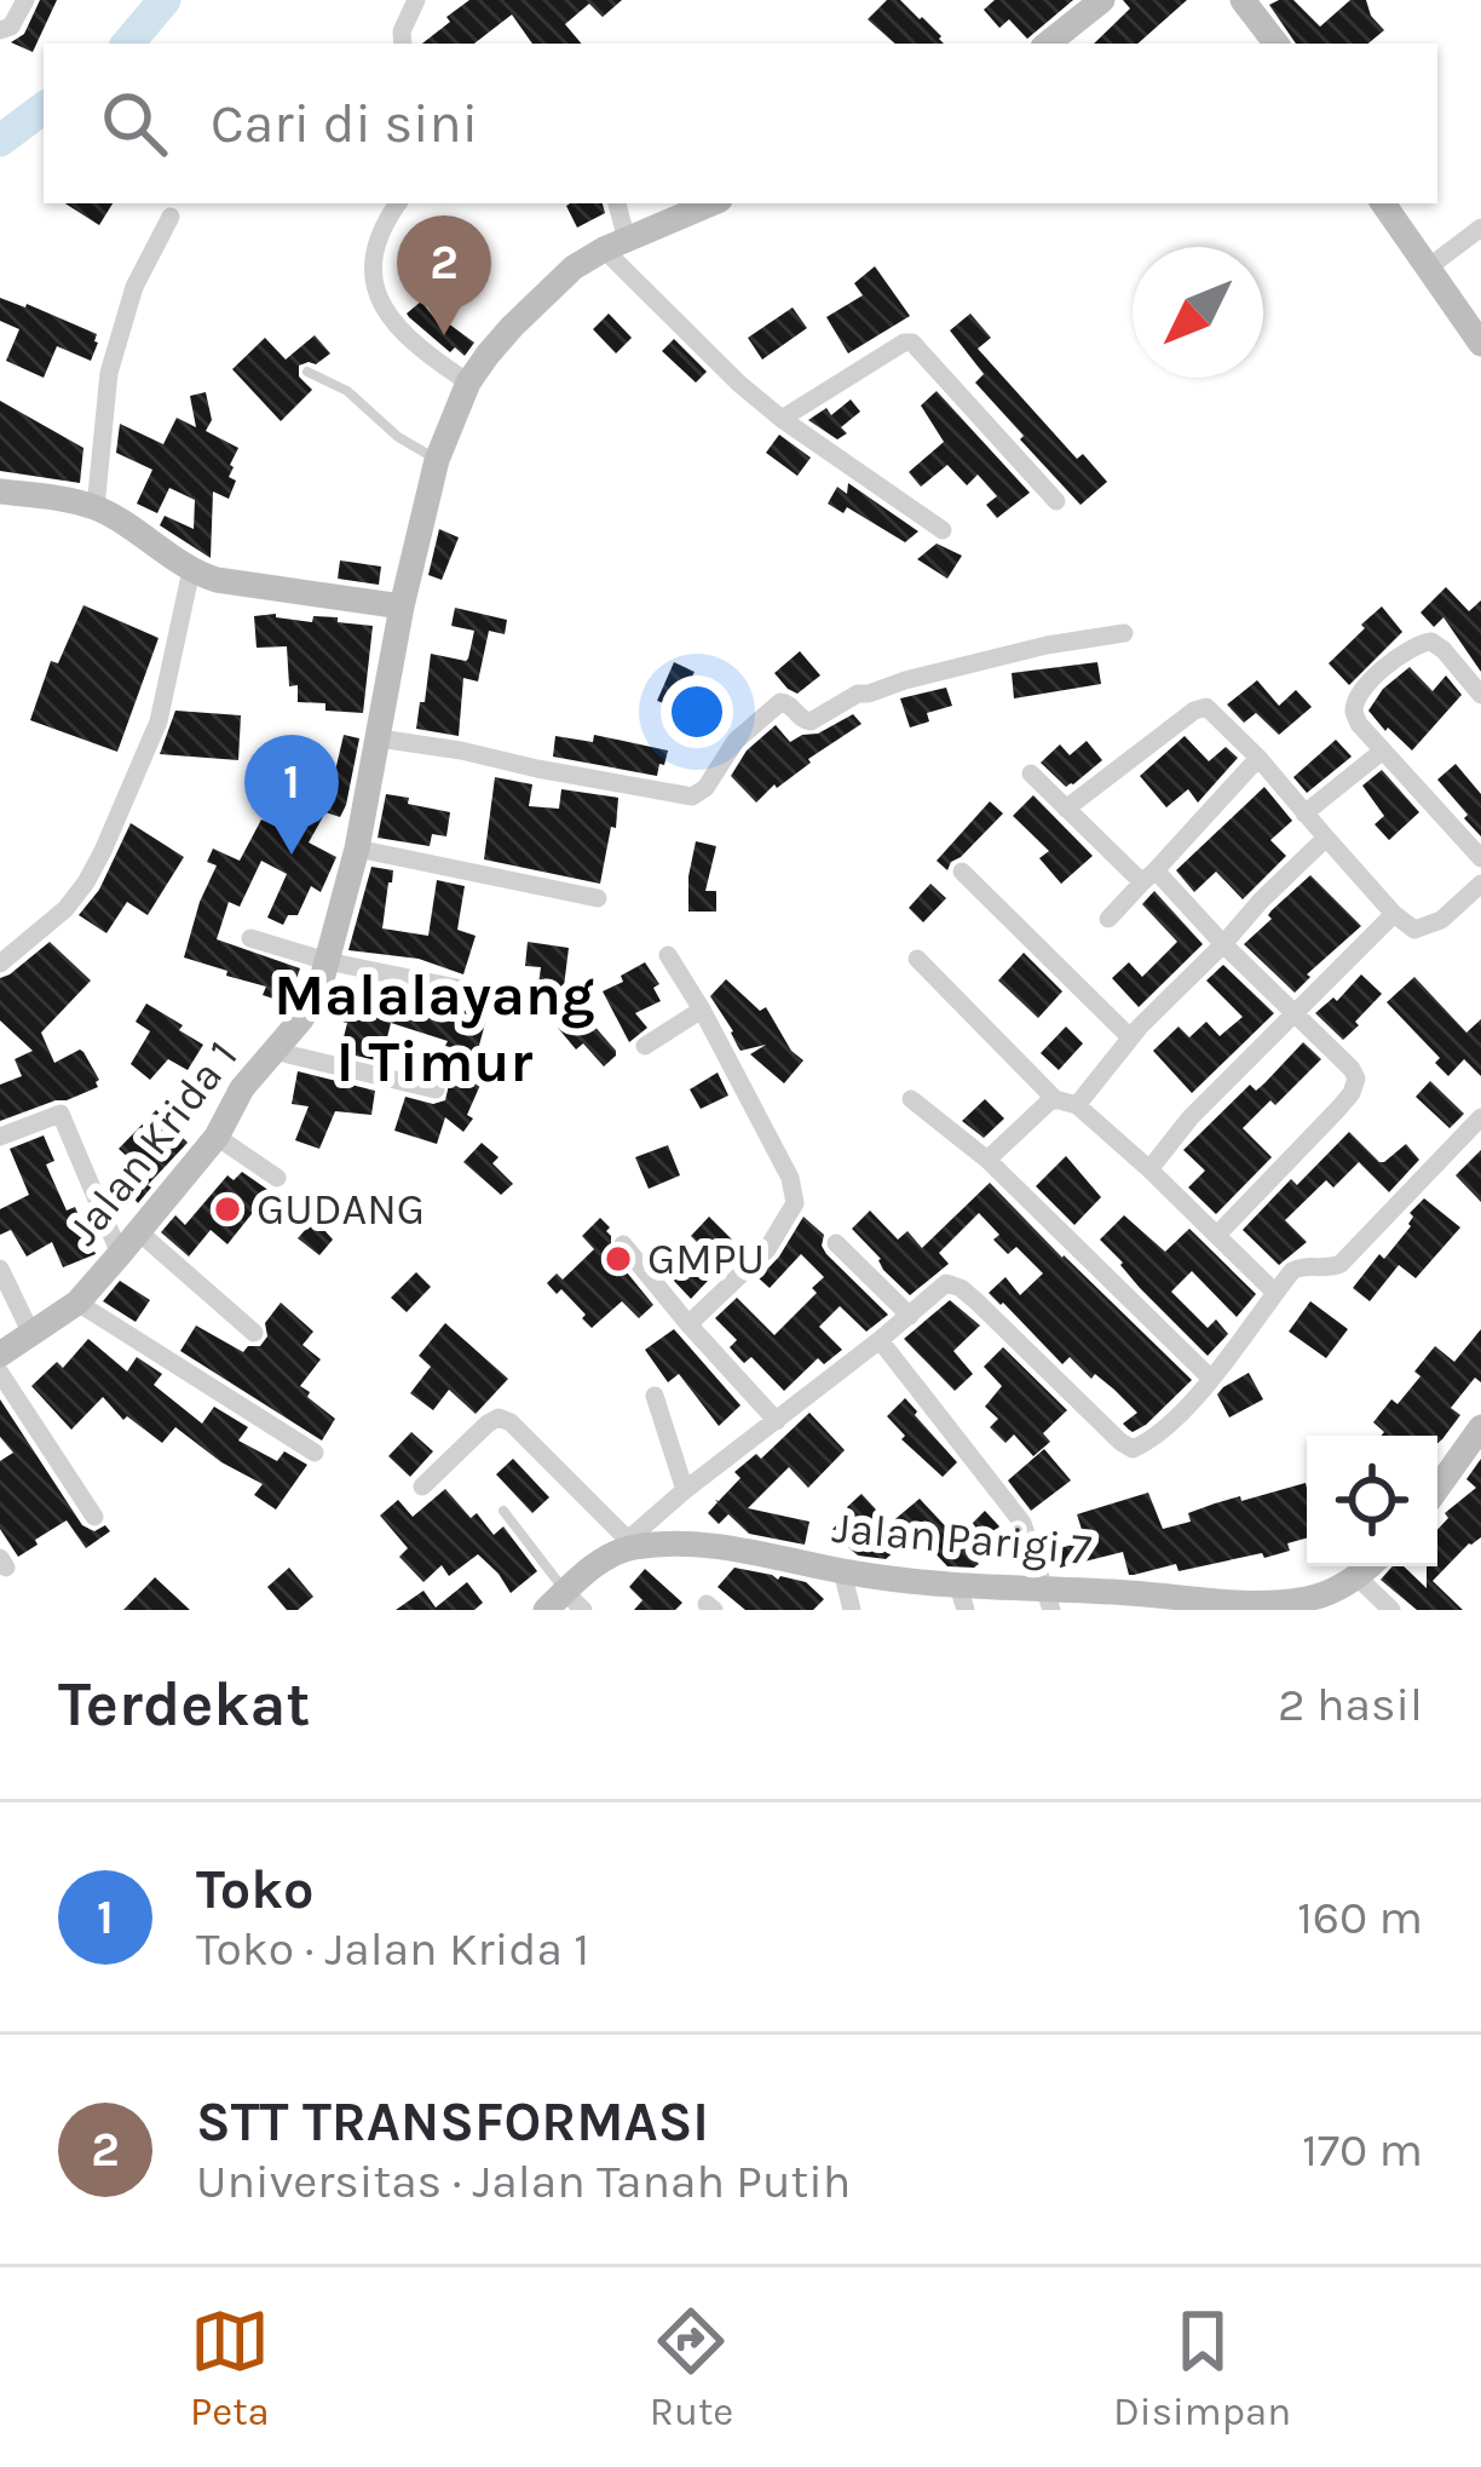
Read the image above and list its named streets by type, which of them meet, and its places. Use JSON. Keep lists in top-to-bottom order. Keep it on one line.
{"streets":{"street":["Jalan Krida 1","Jalan Parigi 7"]},"districts":["Malalayang I Timur"],"places":["GUDANG","GMPU"],"north":"bottom left","page":{"search":"Cari di sini","pins":["2","1"],"heading":["Terdekat","2 hasil"],"list":[{"mark":"1","name":"Toko","note":"Toko · Jalan Krida 1","value":"160 m"},{"mark":"2","name":"STT TRANSFORMASI","note":"Universitas · Jalan Tanah Putih","value":"170 m"}],"nav":["Peta","Rute","Disimpan"]}}
